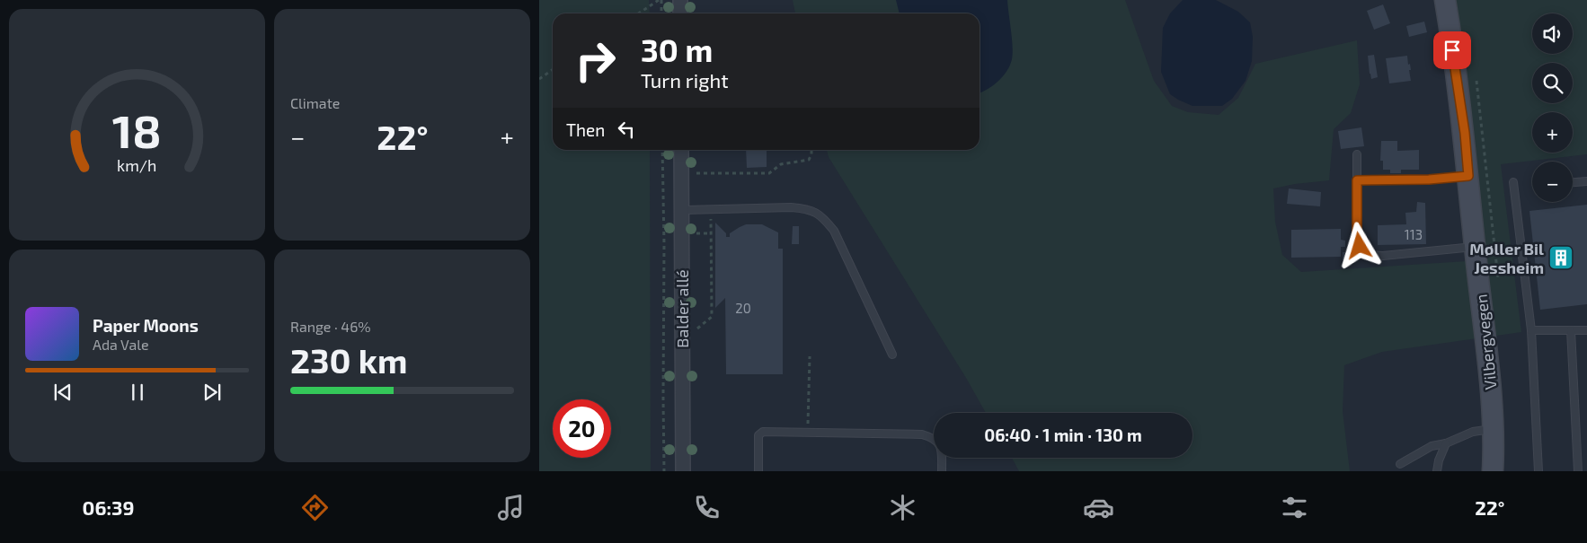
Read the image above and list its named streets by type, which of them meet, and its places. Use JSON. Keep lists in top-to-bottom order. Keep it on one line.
{"streets":{"main road":["Vilbergvegen"],"street":["Balder allé"]},"places":{"building":["Møller Bil Jessheim"]},"house_numbers":["113","20"],"page":{"tile":["Climate",["Range · 46%","230 km"]],"map_buttons":["+","−"],"turn":["30 m","Turn right"],"then":"Then","heat":["−","22°","+"],"song":["Paper Moons","Ada Vale"],"limit":"20","trip":"06:40 · 1 min · 130 m","tabs":["06:39","22°"],"gauge":["18","km/h"]}}
